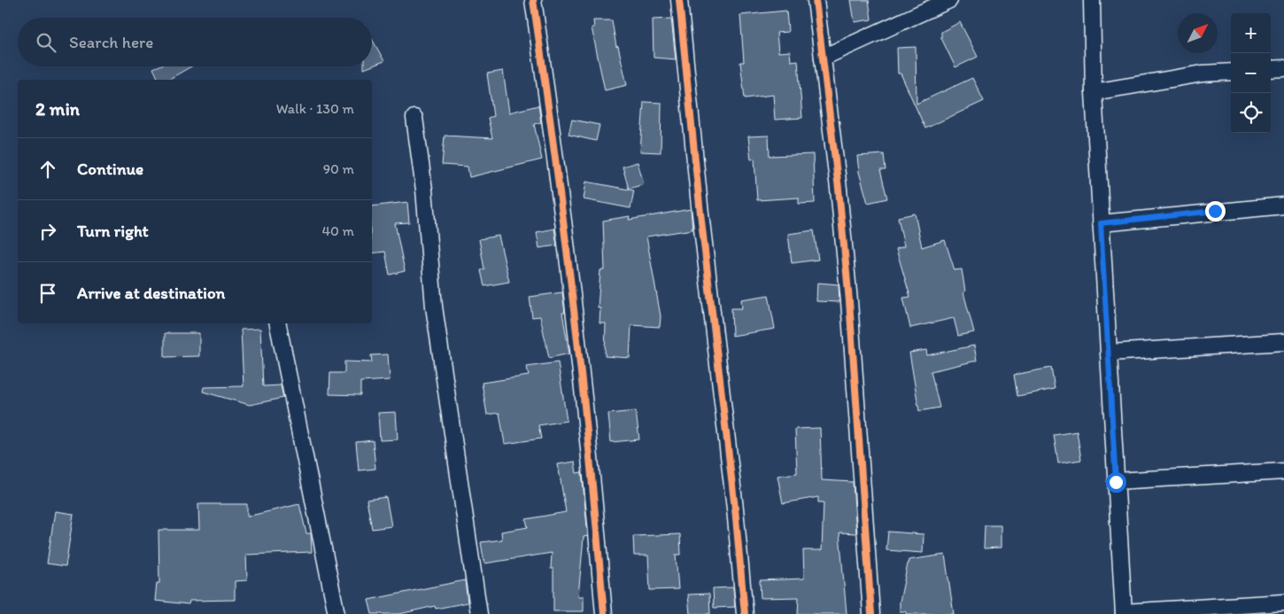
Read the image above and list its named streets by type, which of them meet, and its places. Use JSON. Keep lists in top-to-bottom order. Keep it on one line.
{"north":"top right","page":{"map_buttons":["+","−"],"search":"Search here","heading":["2 min","Walk · 130 m"],"list":[["Continue","90 m"],["Turn right","40 m"],"Arrive at destination"]}}
